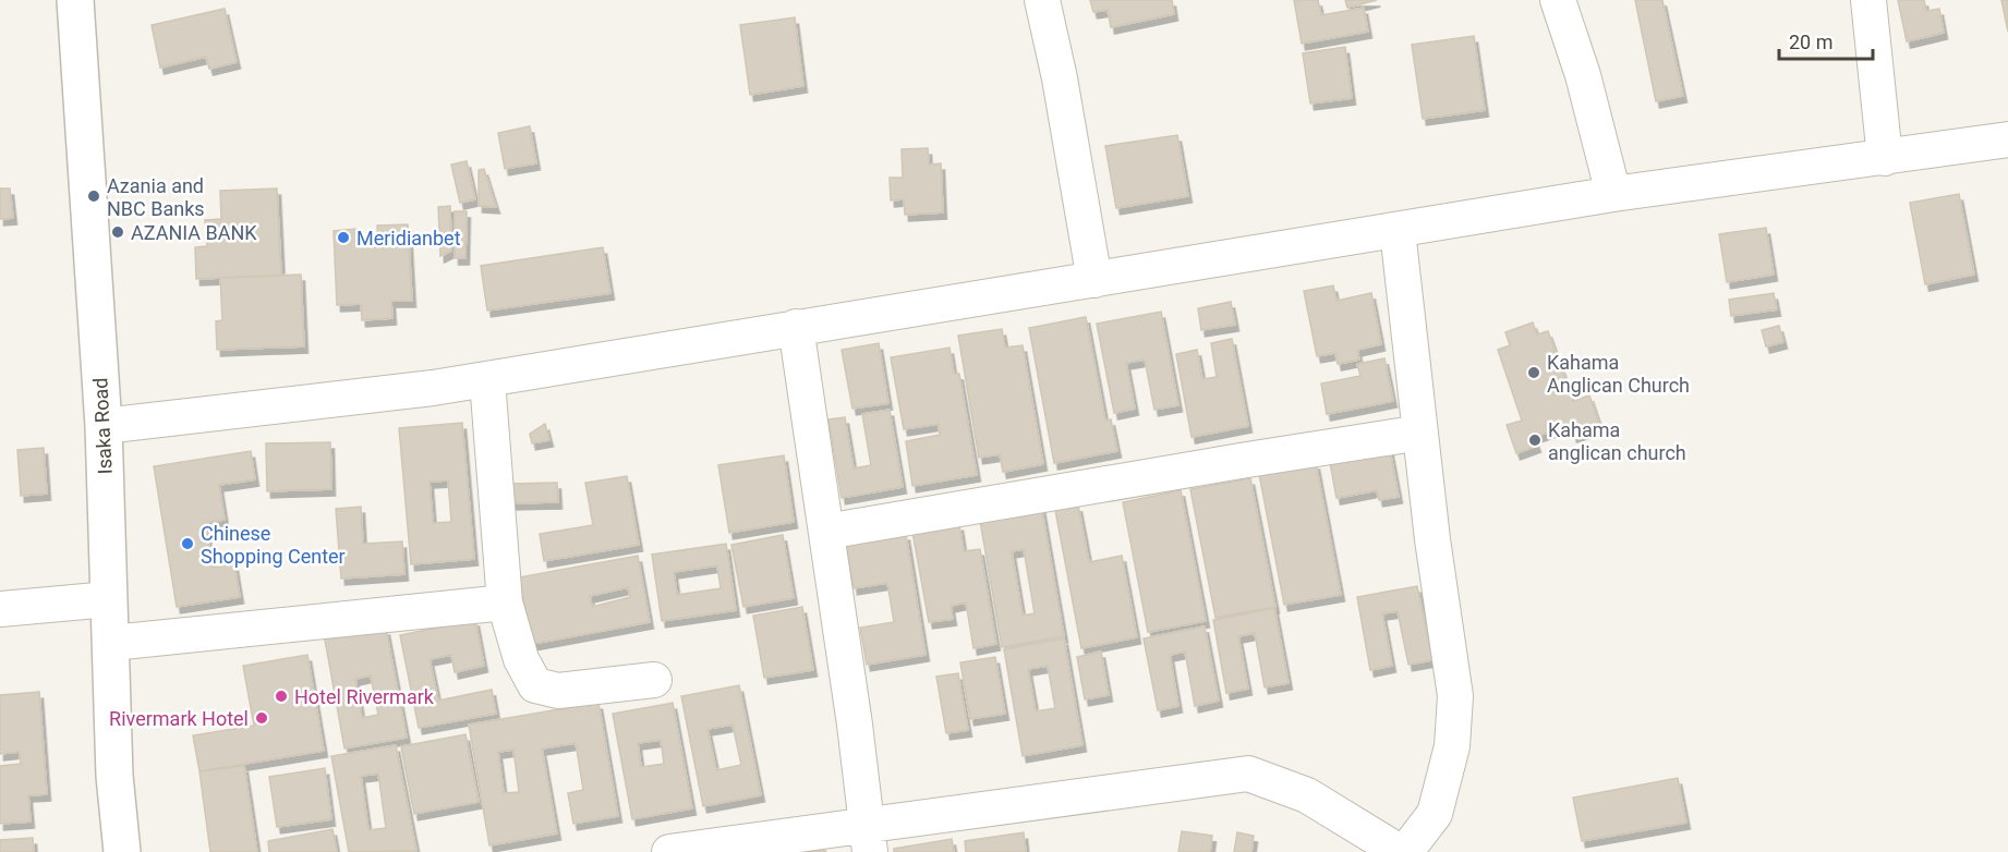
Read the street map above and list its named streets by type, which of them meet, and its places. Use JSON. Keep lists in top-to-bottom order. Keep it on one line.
{"streets":{"street":["Isaka Road"]},"places":["Azania and NBC Banks","AZANIA BANK","Meridianbet","Kahama Anglican Church","Kahama anglican church","Chinese Shopping Center","Hotel Rivermark","Rivermark Hotel"],"scale_bar":"20 m"}
